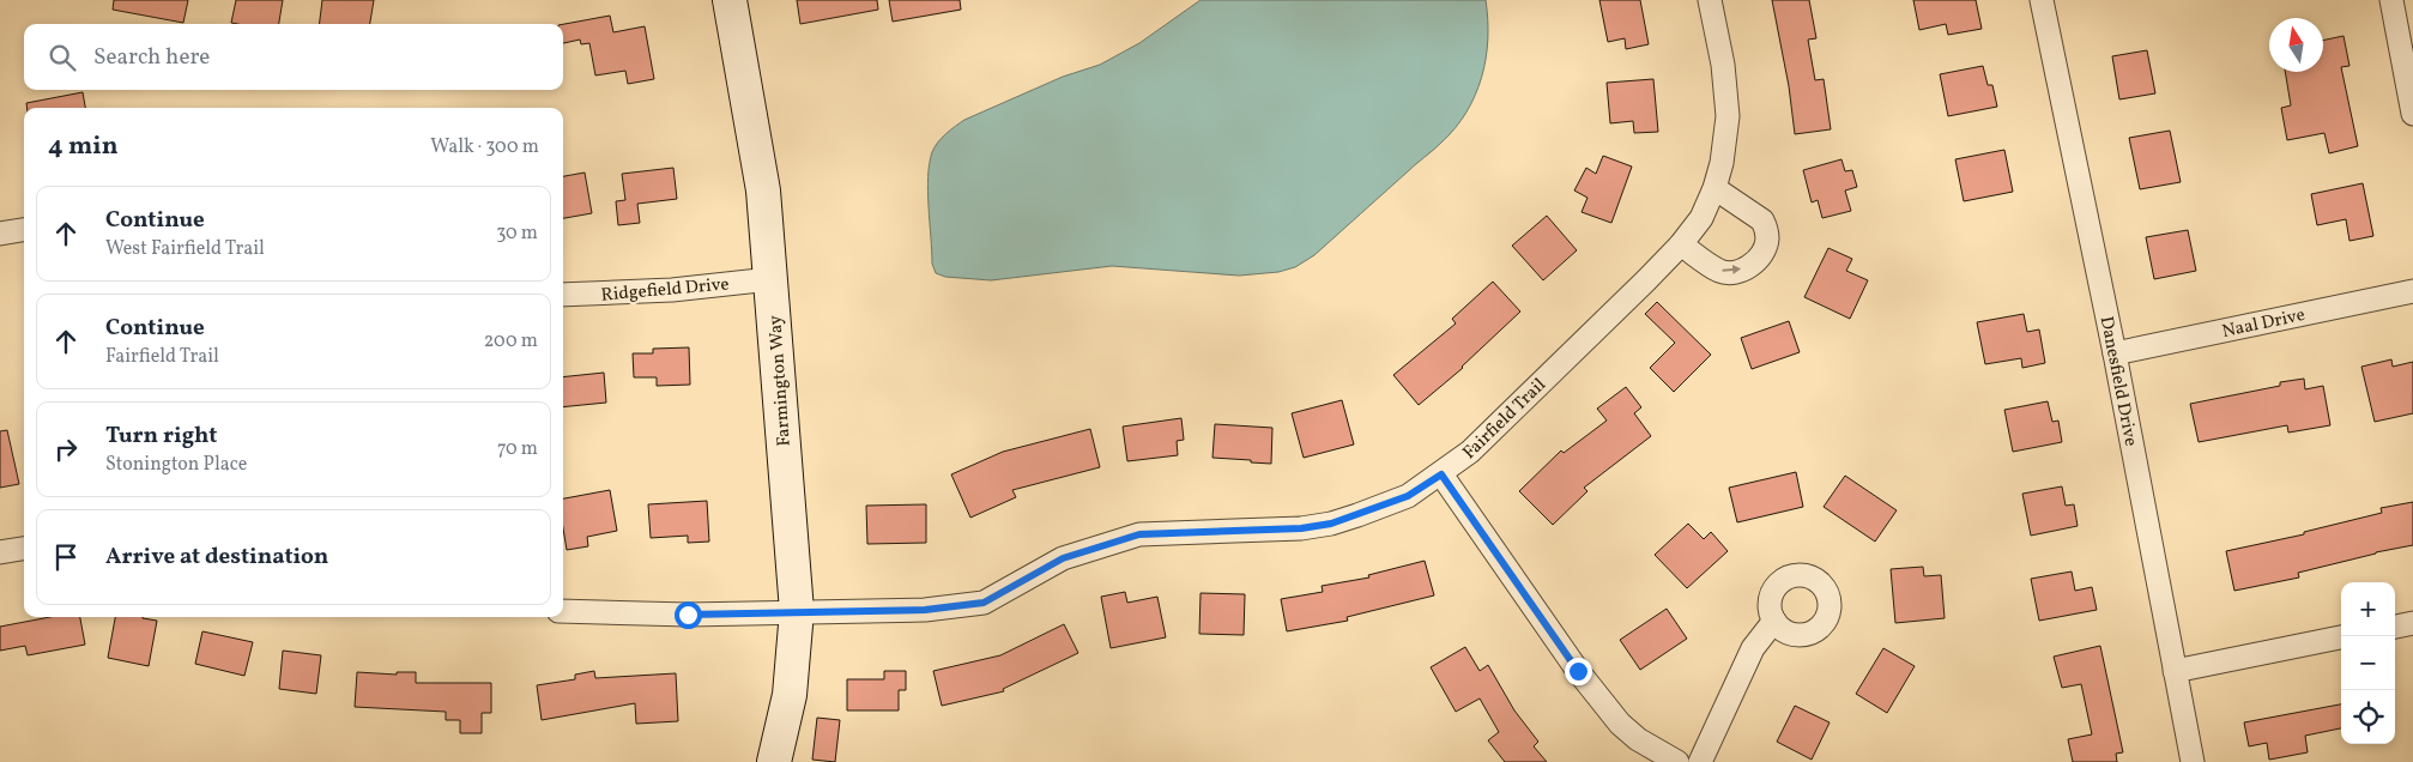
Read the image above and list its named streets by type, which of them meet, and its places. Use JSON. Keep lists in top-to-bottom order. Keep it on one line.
{"streets":{"street":["Ridgefield Drive","Naal Drive","Farmington Way","Danesfield Drive","Fairfield Trail"]},"crossings":[["Ridgefield Drive","Farmington Way"],["Naal Drive","Danesfield Drive"],["Farmington Way","Fairfield Trail"]],"north":"top","page":{"search":"Search here","heading":["4 min","Walk · 300 m"],"list":[["Continue","West Fairfield Trail","30 m"],["Continue","Fairfield Trail","200 m"],["Turn right","Stonington Place","70 m"],"Arrive at destination"],"map_buttons":["+","−"]}}
